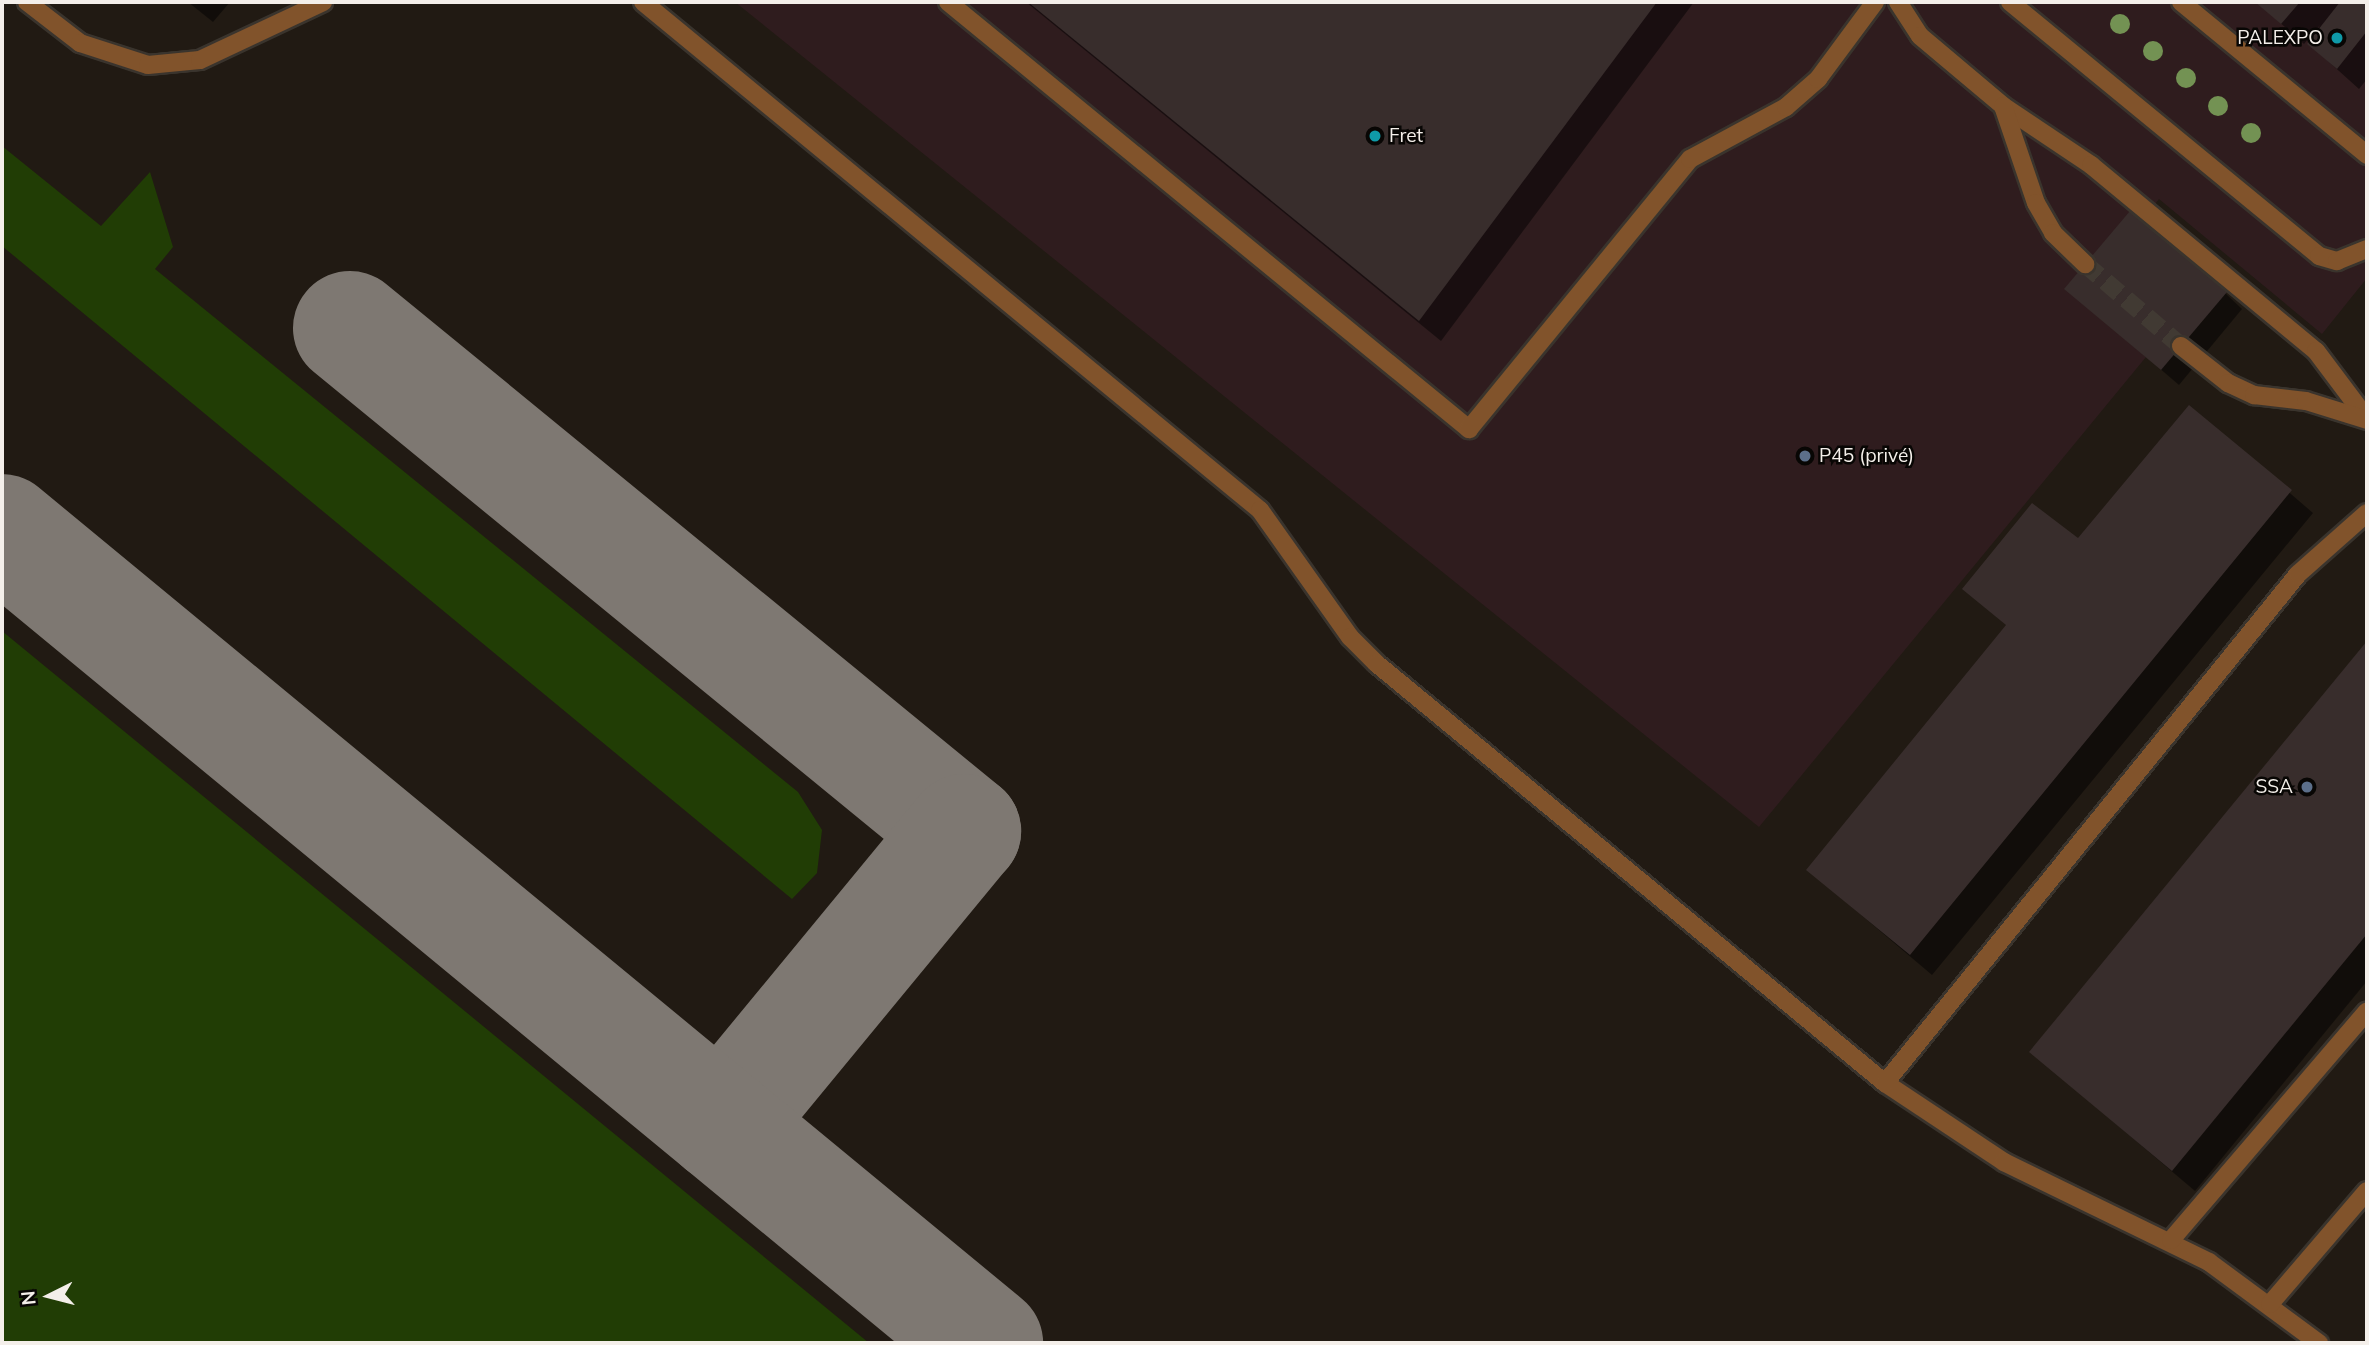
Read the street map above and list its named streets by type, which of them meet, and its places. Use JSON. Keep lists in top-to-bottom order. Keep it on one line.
{"places":["PALEXPO","Fret","P45 (privé)","SSA"],"north":"left"}
